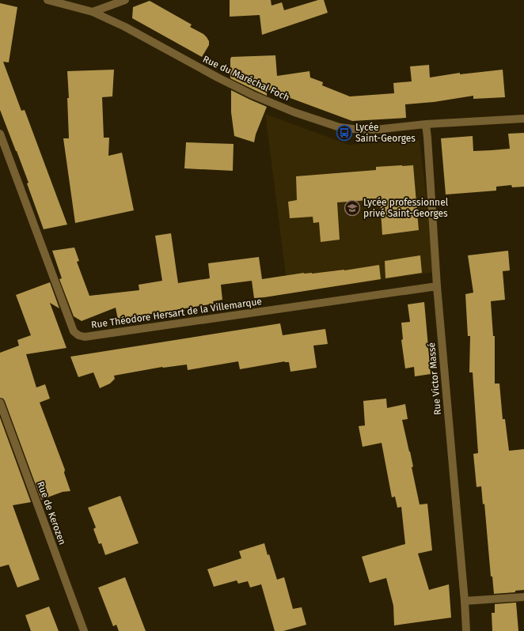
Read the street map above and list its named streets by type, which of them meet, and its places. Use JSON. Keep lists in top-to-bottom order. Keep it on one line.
{"streets":{"street":["Rue du Maréchal Foch","Rue Théodore Hersart de la Villemarque","Rue Victor Massé","Rue de Kerozen"]},"crossings":[["Rue du Maréchal Foch","Rue Victor Massé"],["Rue Théodore Hersart de la Villemarque","Rue Victor Massé"]],"places":{"bus stop":["Lycée Saint-Georges"],"school or university":["Lycée professionnel privé Saint-Georges"]}}
